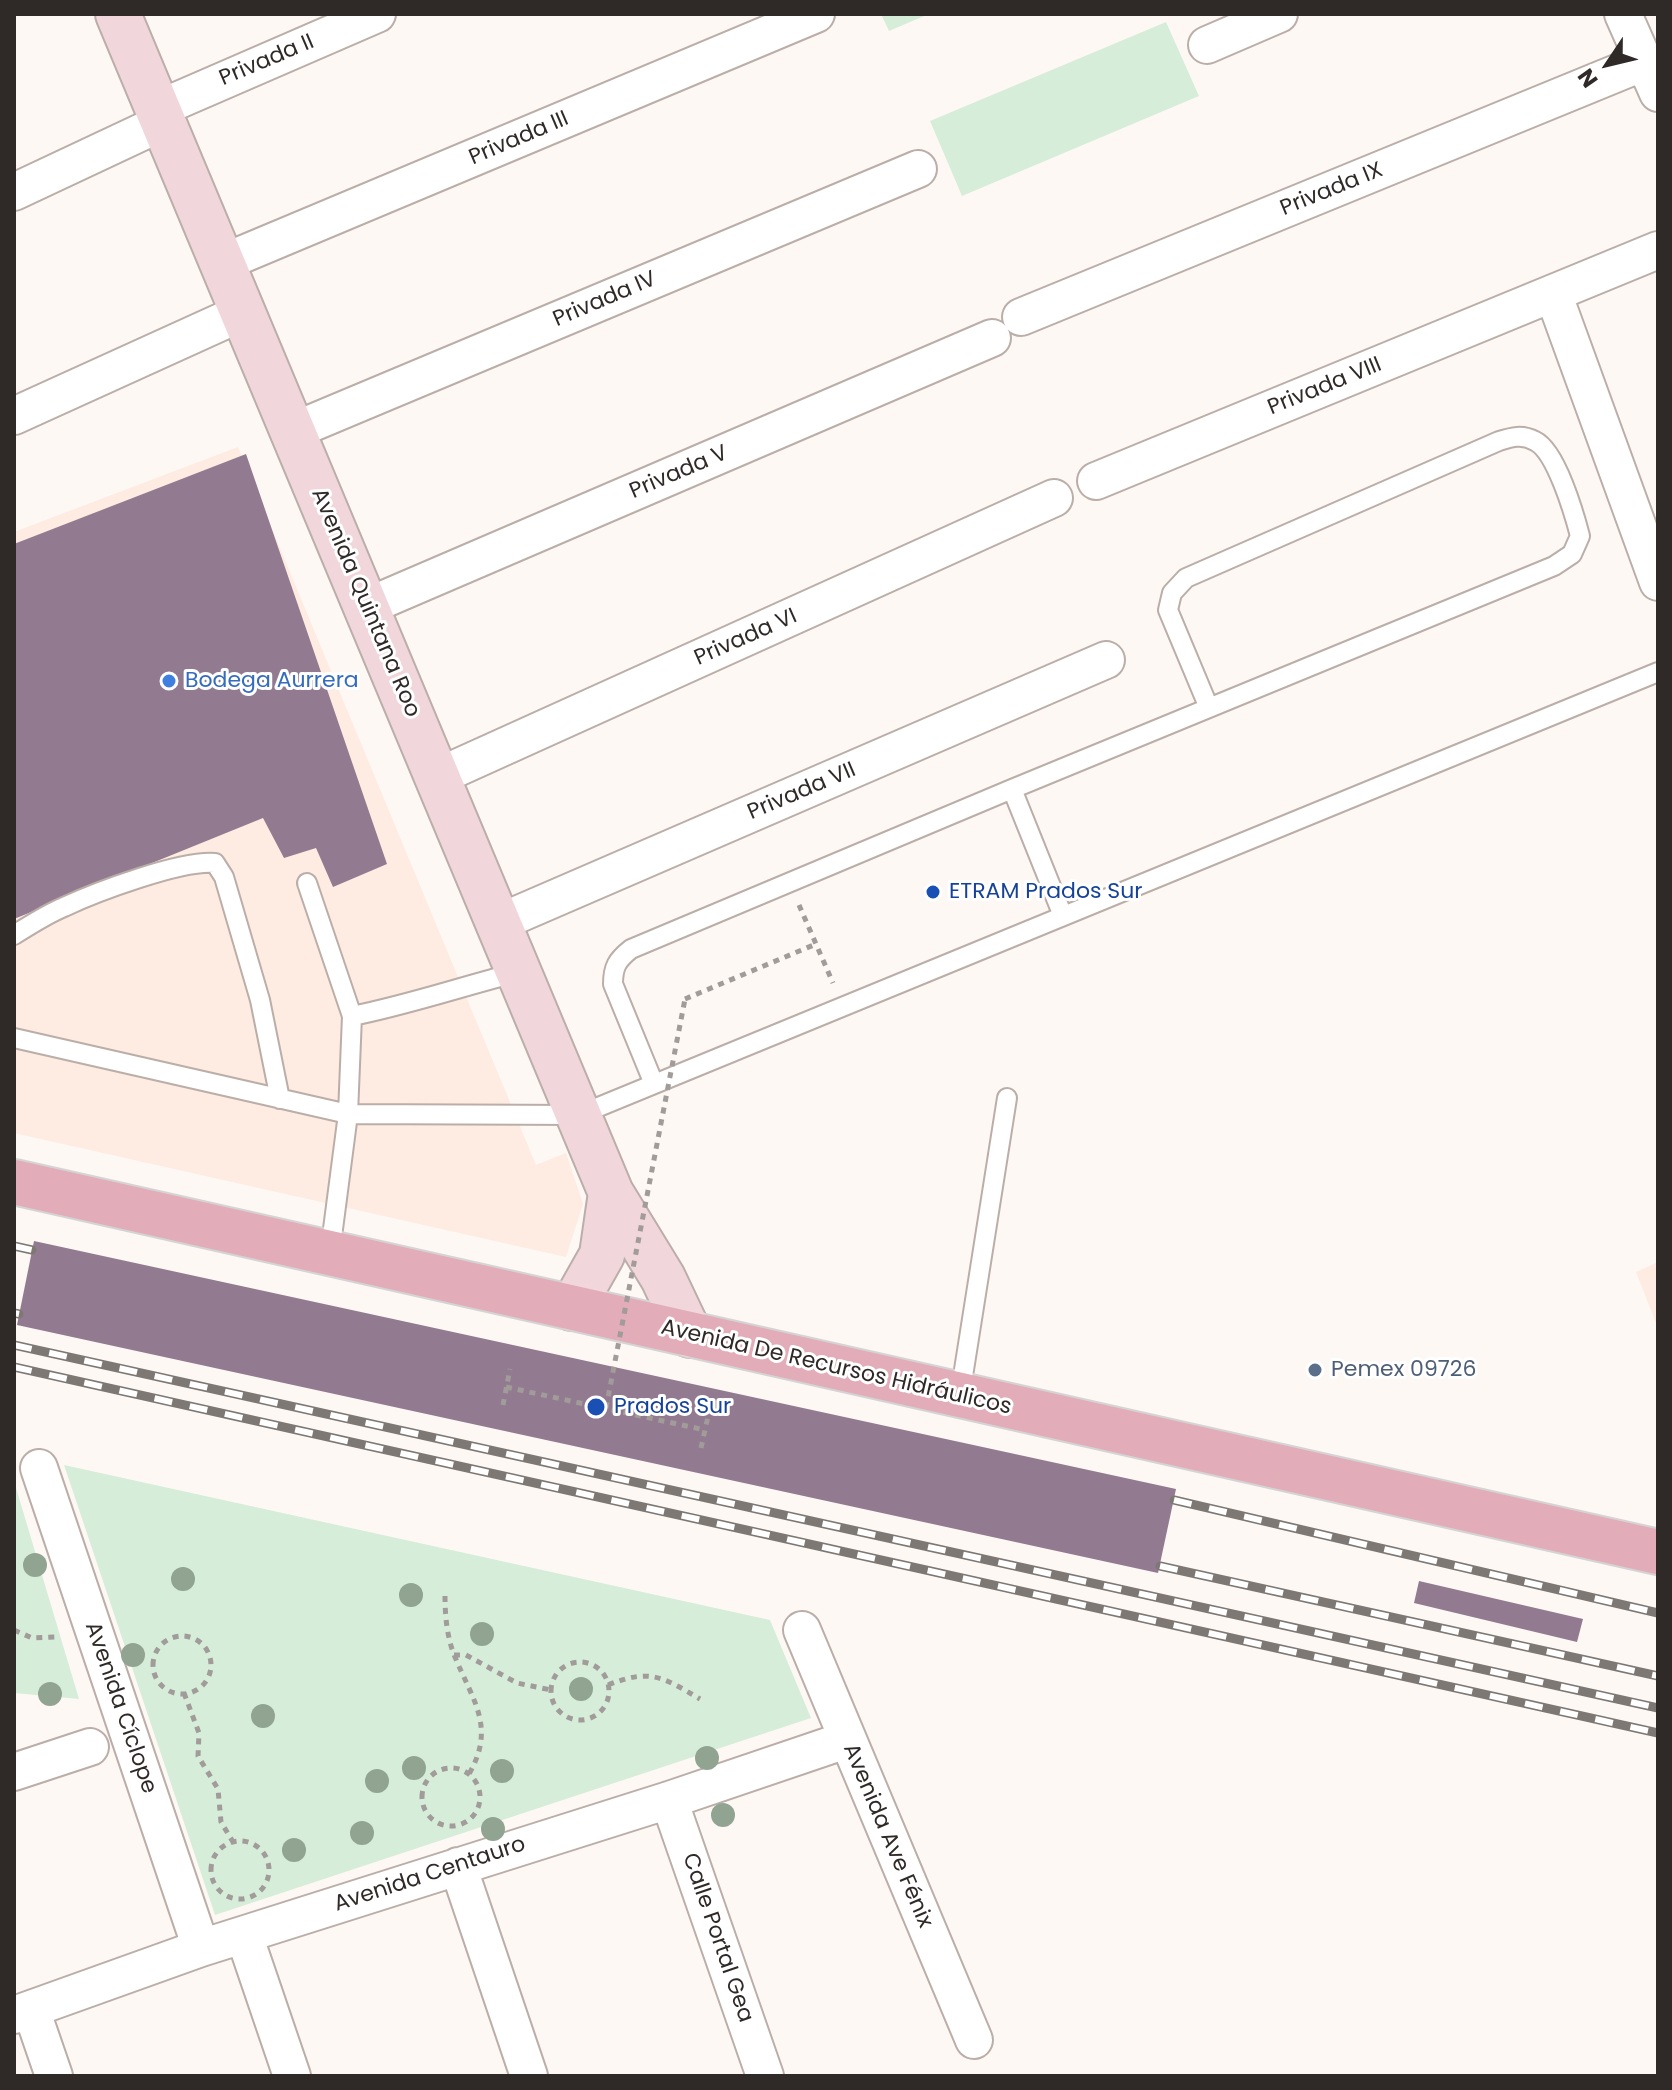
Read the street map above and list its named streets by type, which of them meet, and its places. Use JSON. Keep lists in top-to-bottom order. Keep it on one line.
{"streets":{"main road":["Avenida Quintana Roo","Avenida De Recursos Hidráulicos"],"street":["Privada II","Privada III","Privada IX","Privada IV","Privada VIII","Privada V","Privada VI","Privada VII","Avenida Cíclope","Avenida Ave Fénix","Avenida Centauro","Calle Portal Gea"]},"crossings":[["Privada II","Avenida Quintana Roo"],["Privada III","Avenida Quintana Roo"],["Privada IV","Avenida Quintana Roo"],["Privada V","Avenida Quintana Roo"],["Avenida Quintana Roo","Privada VI"],["Avenida Quintana Roo","Privada VII"],["Avenida Quintana Roo","Avenida De Recursos Hidráulicos"],["Avenida Cíclope","Avenida Centauro"],["Avenida Ave Fénix","Avenida Centauro"],["Avenida Centauro","Calle Portal Gea"]],"places":["Bodega Aurrera","ETRAM Prados Sur","Pemex 09726","Prados Sur"],"north":"bottom left"}
